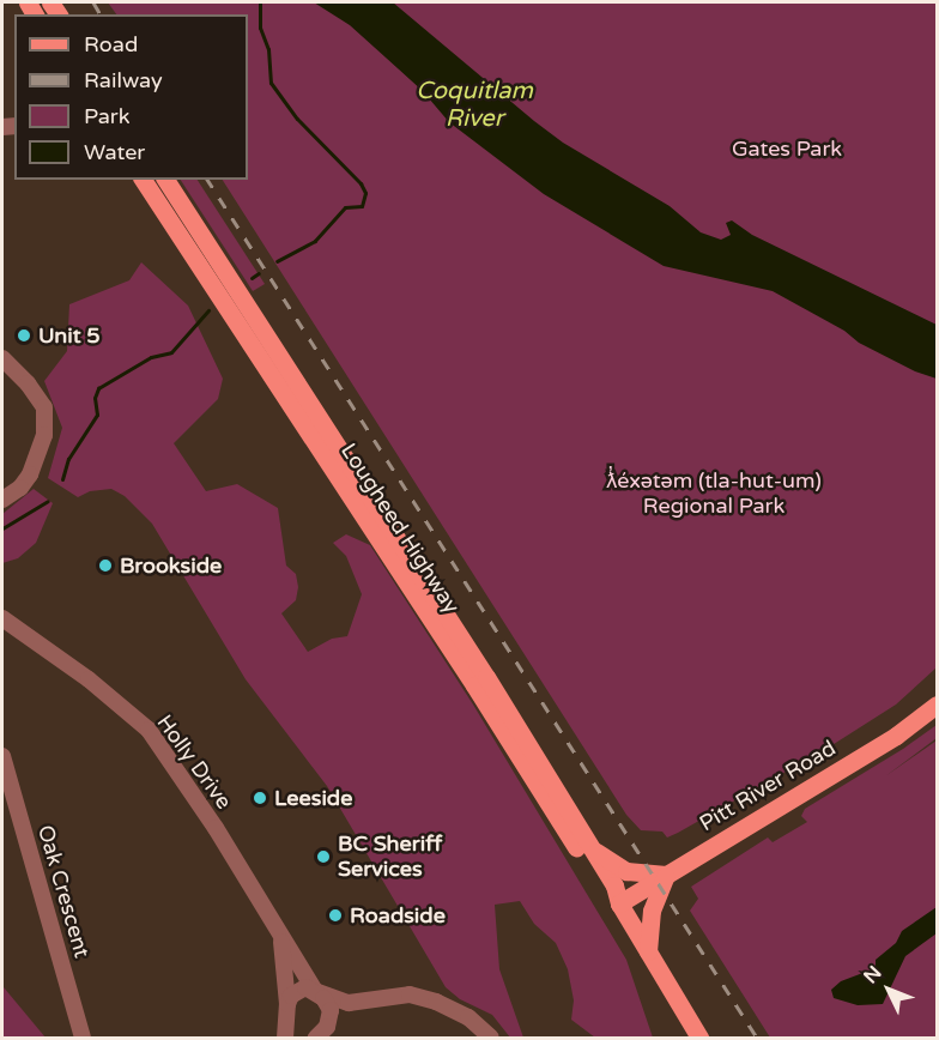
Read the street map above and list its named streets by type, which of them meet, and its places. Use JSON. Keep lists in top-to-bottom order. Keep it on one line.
{"streets":{"main road":["Lougheed Highway","Pitt River Road"],"street":["Holly Drive","Oak Crescent"]},"crossings":[["Lougheed Highway","Pitt River Road"]],"water":["Coquitlam River"],"parks":["Gates Park","ƛ̓éxətəm (tla-hut-um) Regional Park"],"places":["Unit 5","Brookside","Leeside","BC Sheriff Services","Roadside"],"legend":["Road","Railway","Park","Water"],"north":"top left"}
